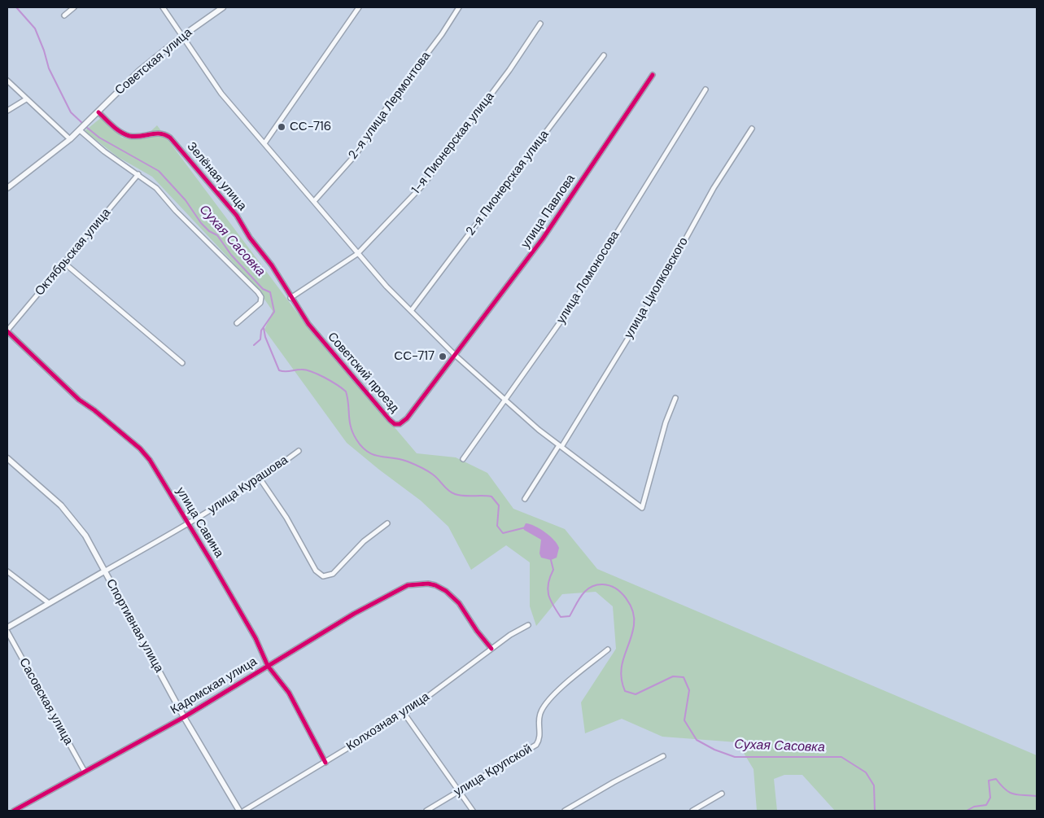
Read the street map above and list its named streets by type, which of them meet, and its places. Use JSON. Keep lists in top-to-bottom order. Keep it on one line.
{"streets":{"street":["Советская улица","2-я улица Лермонтова","1-я Пионерская улица","Зелёная улица","2-я Пионерская улица","улица Павлова","Октябрьская улица","улица Ломоносова","улица Циолковского","Советский проезд","улица Курашова","улица Савина","Спортивная улица","Кадомская улица","Сасовская улица","Колхозная улица","улица Крупской"]},"crossings":[["Советская улица","Зелёная улица"],["Зелёная улица","Советский проезд"],["улица Павлова","Советский проезд"],["Октябрьская улица","улица Савина"],["улица Курашова","улица Савина"],["улица Курашова","Спортивная улица"],["улица Савина","Кадомская улица"],["улица Савина","Колхозная улица"],["Спортивная улица","Кадомская улица"],["Кадомская улица","Сасовская улица"],["Кадомская улица","Колхозная улица"]],"water":["Сухая Сасовка"],"places":["СС-716","СС-717"]}
